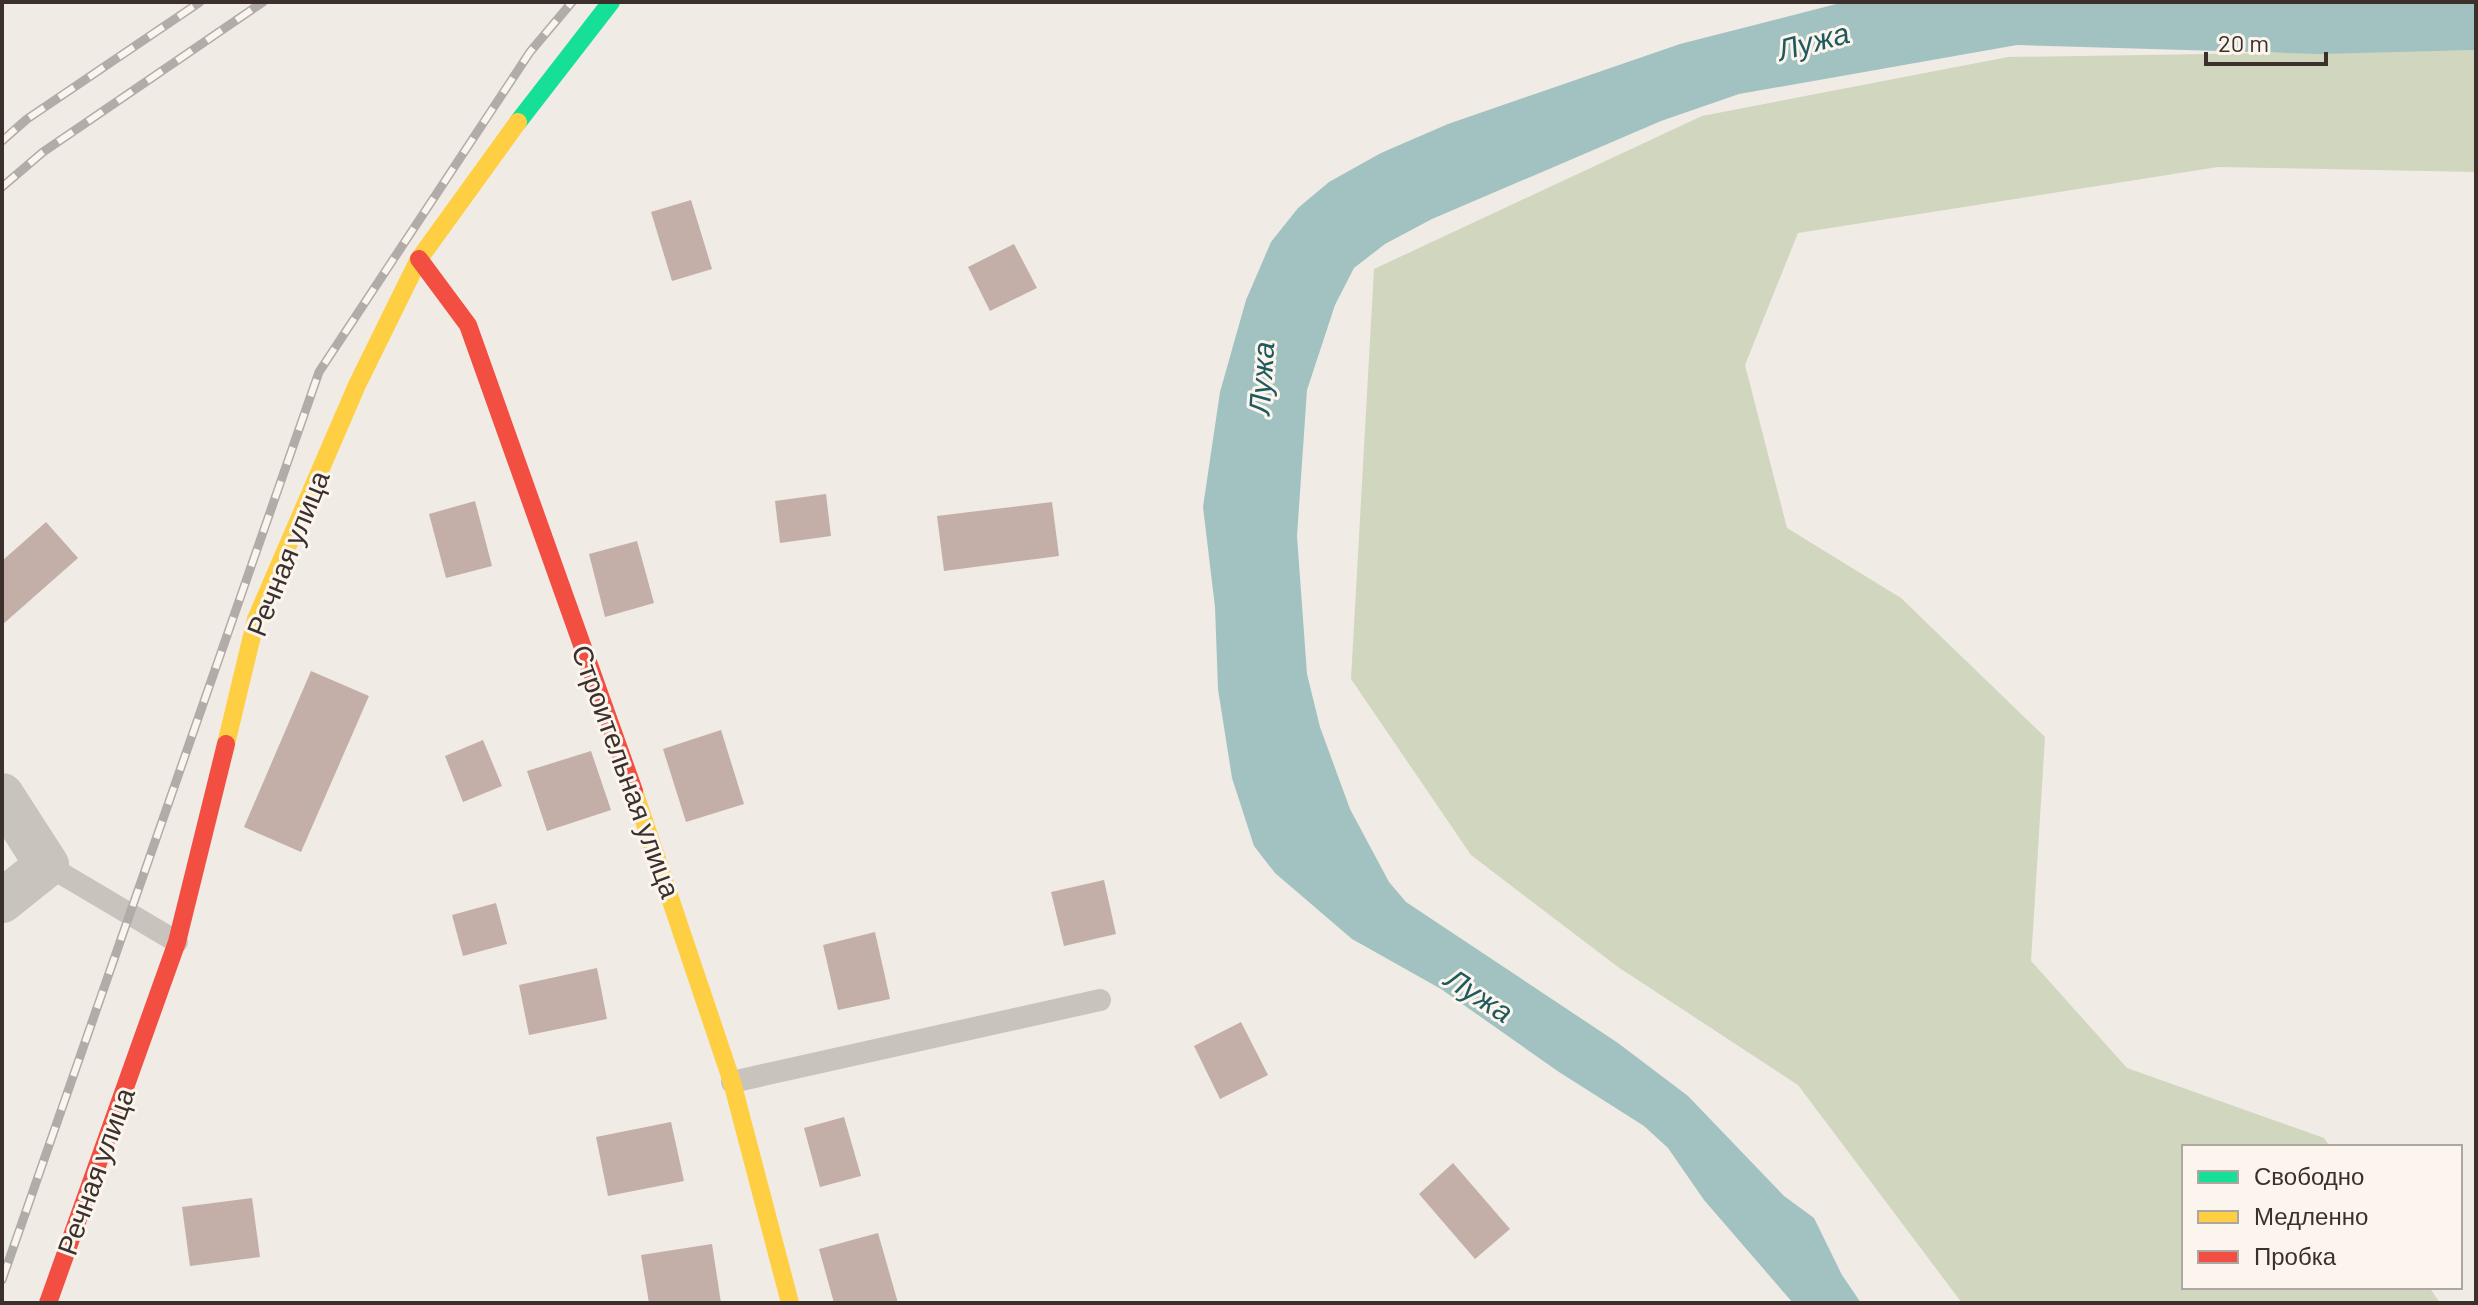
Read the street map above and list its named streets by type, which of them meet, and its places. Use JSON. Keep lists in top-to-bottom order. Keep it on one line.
{"streets":{"street":["Речная улица","Строительная улица"]},"crossings":[["Речная улица","Строительная улица"]],"water":["Лужа"],"legend":["Свободно","Медленно","Пробка"],"scale_bar":"20 m"}
